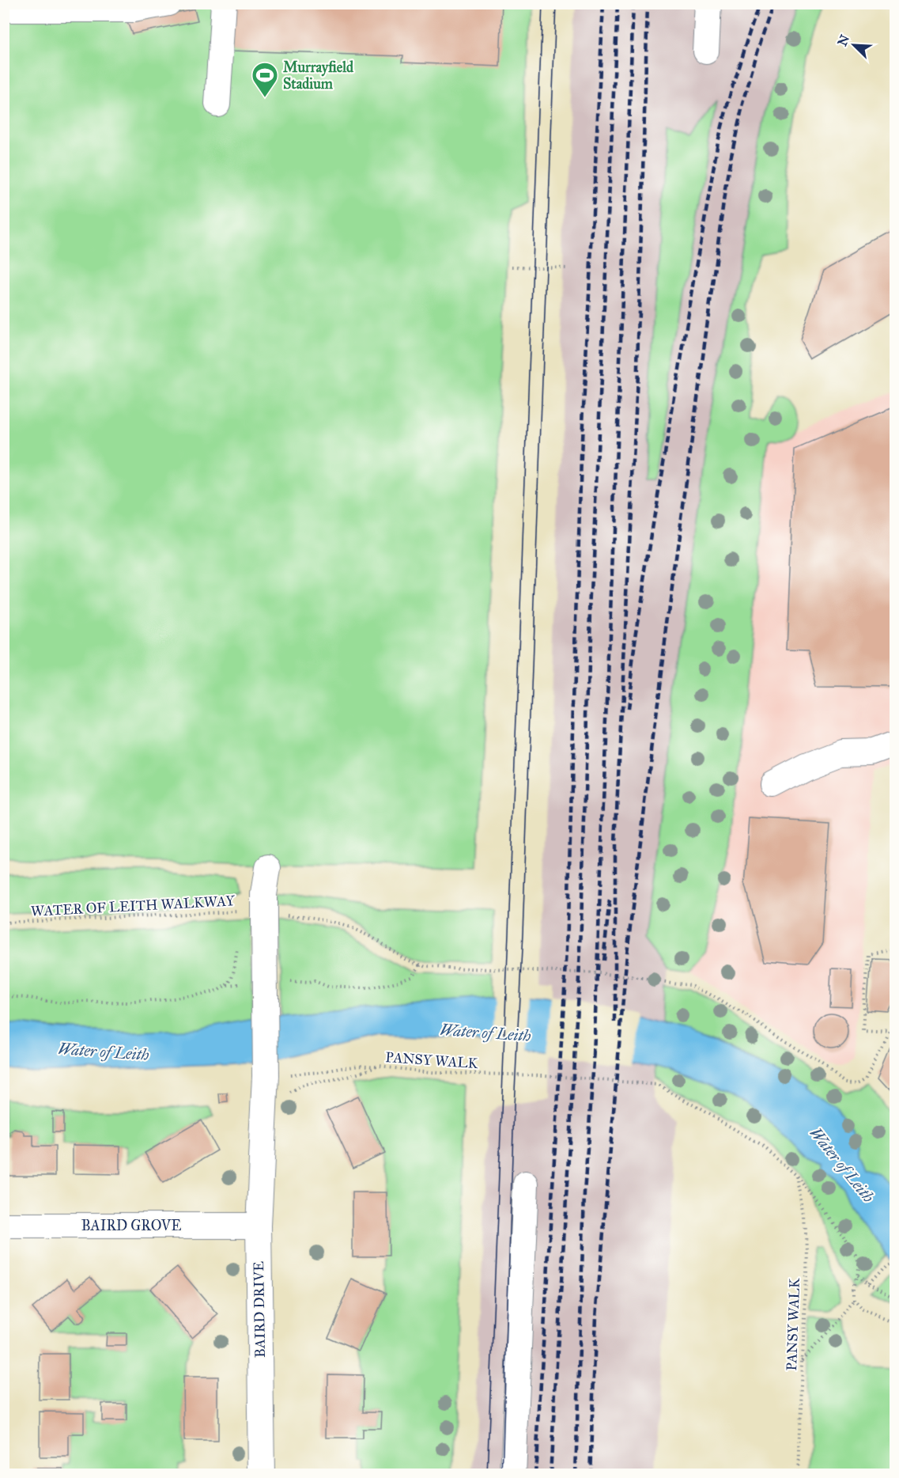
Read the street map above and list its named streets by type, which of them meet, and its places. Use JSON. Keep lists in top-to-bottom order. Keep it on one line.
{"streets":{"street":["BAIRD GROVE","BAIRD DRIVE"],"path":["WATER OF LEITH WALKWAY","PANSY WALK"]},"crossings":[["WATER OF LEITH WALKWAY","BAIRD DRIVE"],["BAIRD GROVE","BAIRD DRIVE"]],"water":["Water of Leith"],"places":{"sports":["Murrayfield Stadium"]},"north":"top left"}
